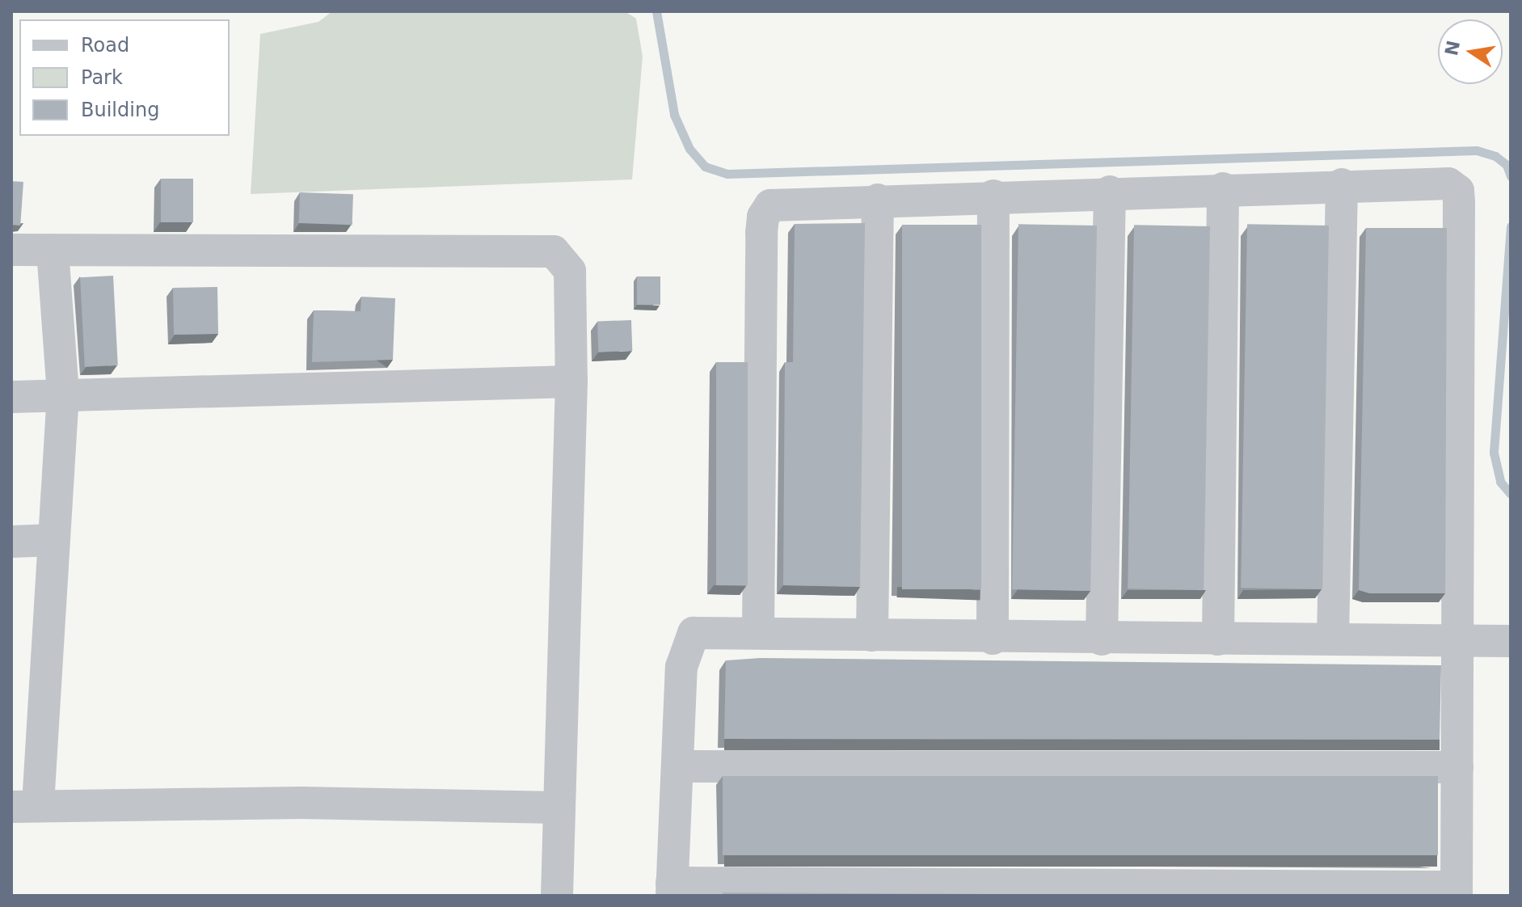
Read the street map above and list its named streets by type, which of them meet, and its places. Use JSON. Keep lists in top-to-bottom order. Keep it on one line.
{"legend":["Road","Park","Building"],"north":"left"}
